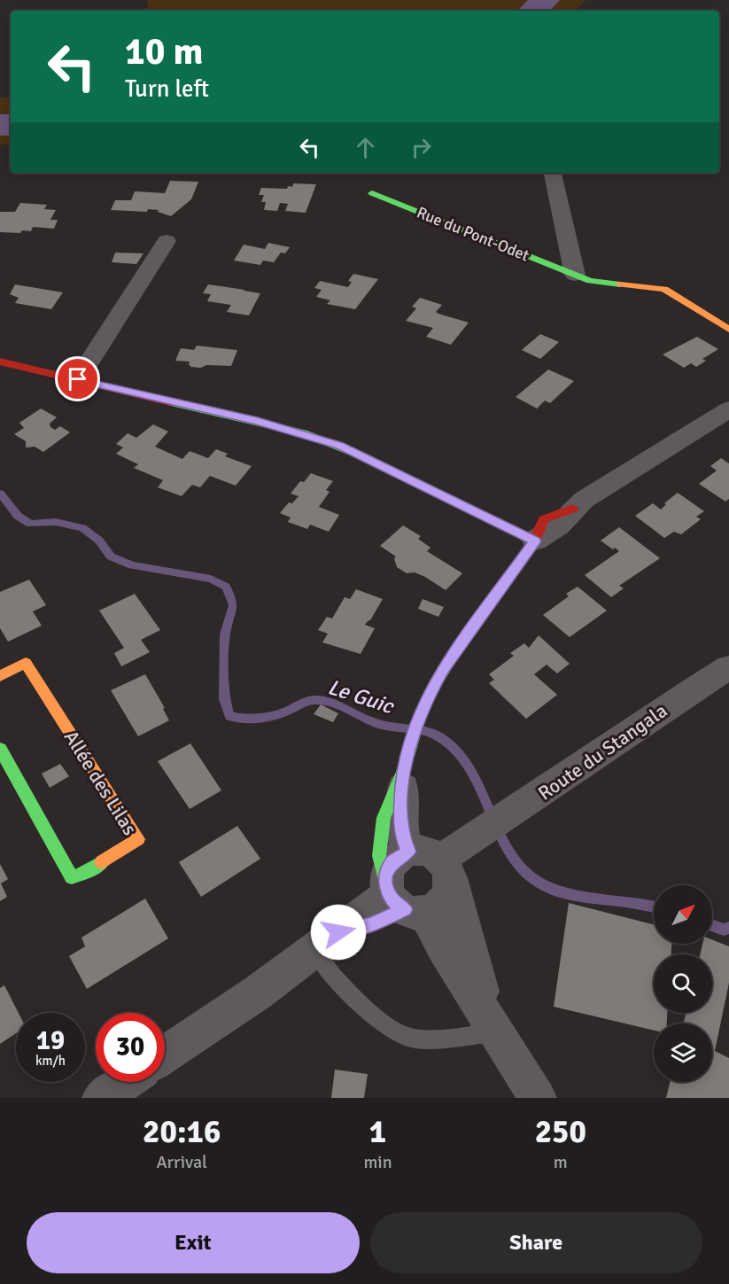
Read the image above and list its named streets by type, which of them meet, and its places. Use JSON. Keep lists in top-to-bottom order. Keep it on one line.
{"streets":{"street":["Rue du Pont-Odet","Route du Stangala","Allée des Lilas"]},"water":["Le Guic"],"north":"top right","page":{"turn":["10 m","Turn left"],"speed":"19 km/h","limit":"30","eta":["20:16","Arrival","1","min","250","m"],"buttons":["Exit","Share"]}}
